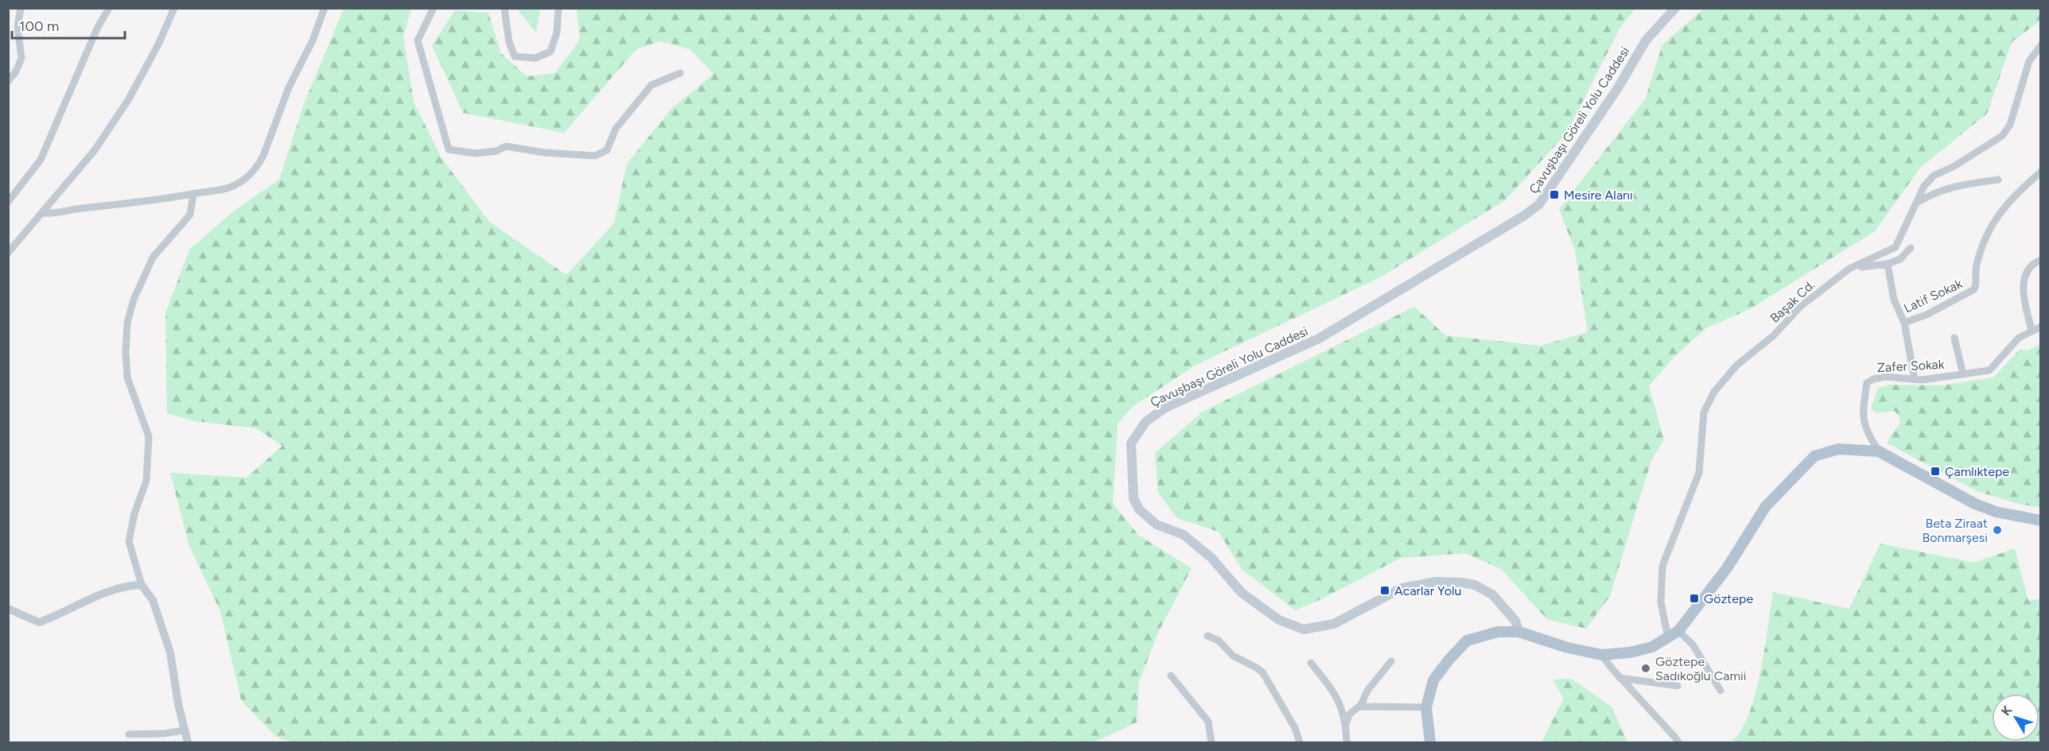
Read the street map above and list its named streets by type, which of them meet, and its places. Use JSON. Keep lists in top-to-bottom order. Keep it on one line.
{"streets":{"main road":["Çavuşbaşı Göreli Yolu Caddesi"],"street":["Latif Sokak","Başak Cd.","Zafer Sokak"]},"places":{"transit":["Mesire Alanı","Çamlıktepe","Acarlar Yolu","Göztepe"],"other":["Beta Ziraat Bonmarşesi","Göztepe Sadıkoğlu Camii"]},"scale_bar":"100 m","north":"top left"}
